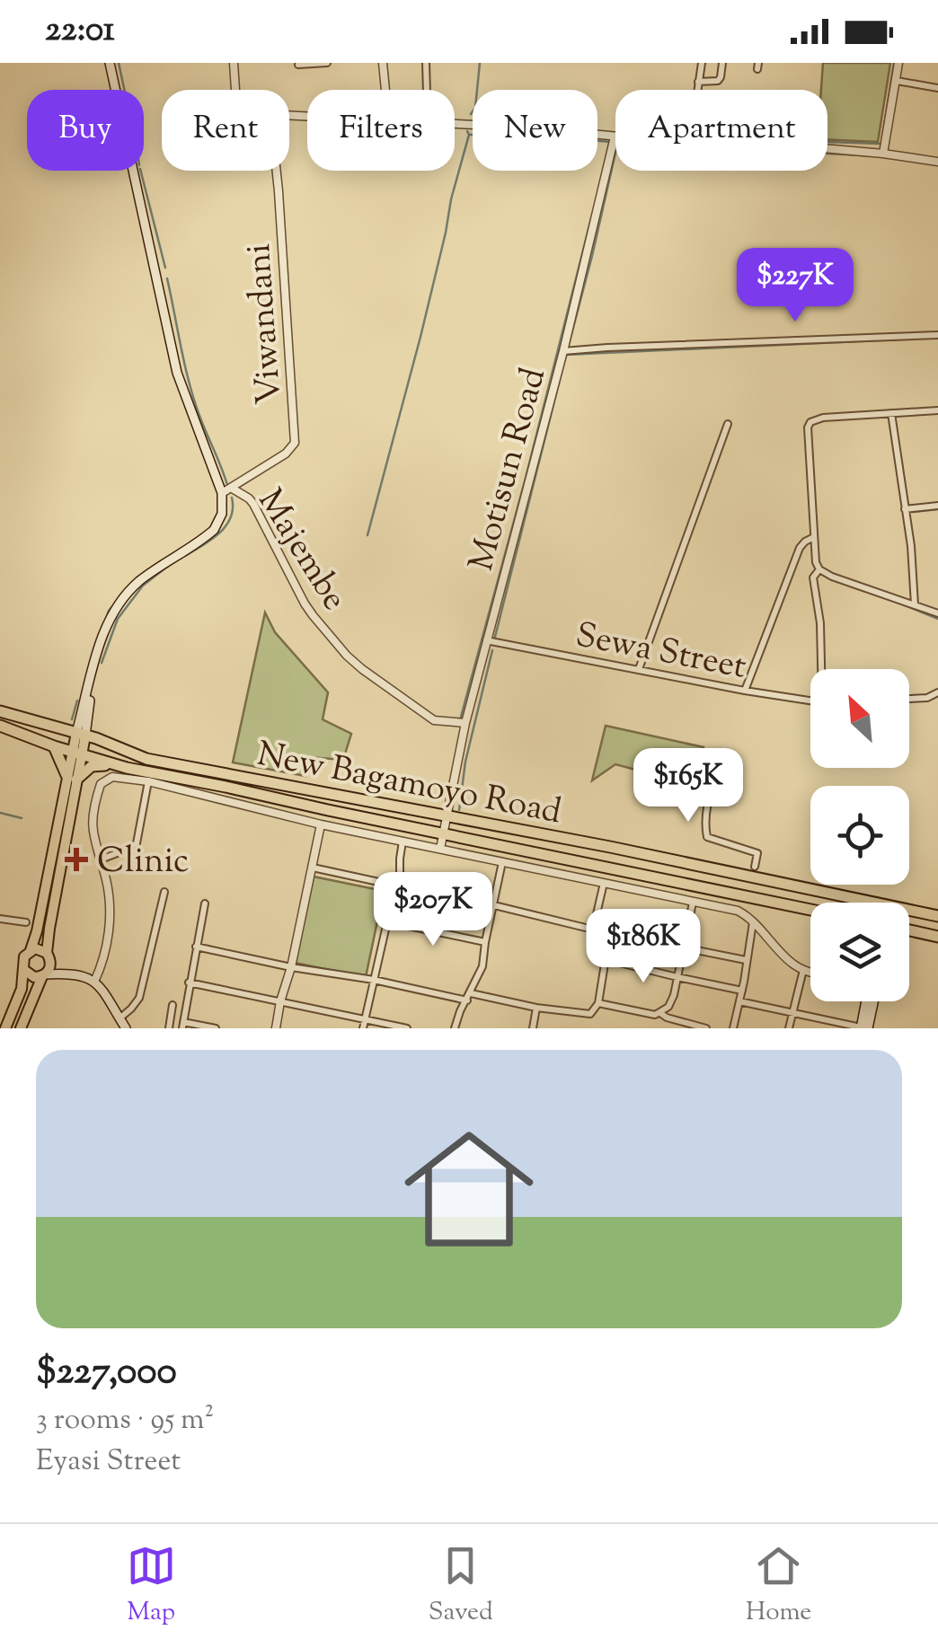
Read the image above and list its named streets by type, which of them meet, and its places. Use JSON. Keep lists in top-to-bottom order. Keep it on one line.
{"streets":{"highway":["New Bagamoyo Road"],"street":["Viwandani","Motisun Road","Majembe","Sewa Street"]},"crossings":[["Viwandani","Majembe"],["Motisun Road","Majembe"],["Motisun Road","Sewa Street"],["Motisun Road","New Bagamoyo Road"]],"places":{"health":["Clinic"]},"north":"top left","page":{"status":"22:01","chip":["Buy","Rent","Filters","New","Apartment"],"price":["$227K","$165K","$207K","$186K"],"list":[{"name":"$227,000","note":"3 rooms · 95 m² · Eyasi Street"}],"tabs":["Map","Saved","Home"]}}
